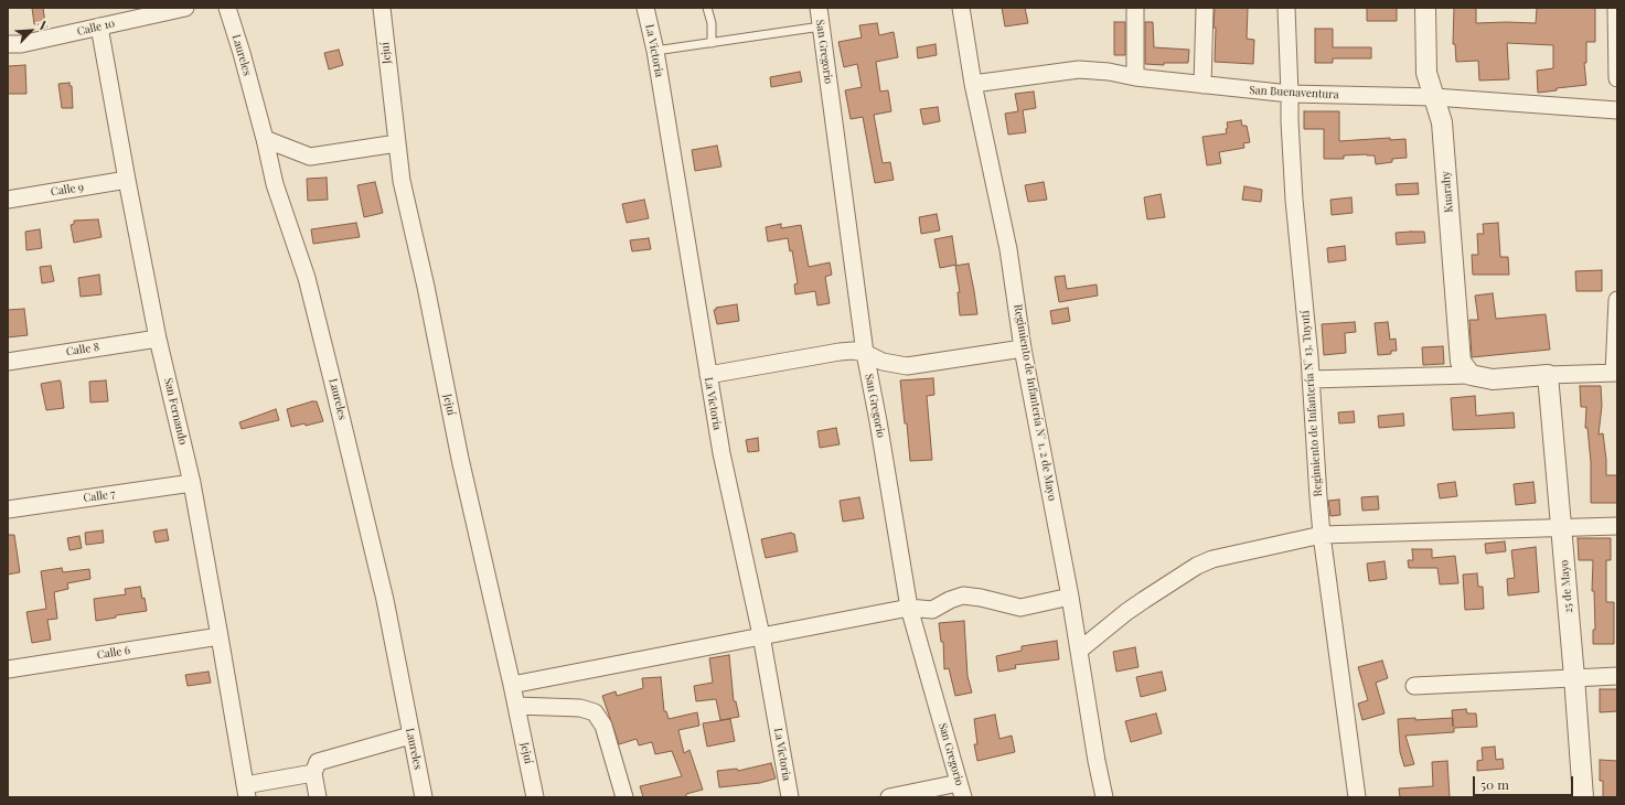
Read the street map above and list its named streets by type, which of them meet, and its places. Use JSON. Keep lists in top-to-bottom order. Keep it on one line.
{"streets":{"street":["Calle 10","La Victoria","San Gregorio","Jejuí","Laureles","San Buenaventura","Calle 9","Kuarahy","Calle 8","Regimiento de Infantería N° 1. 2 de Mayo","Regimiento de Infantería N° 13. Tuyutí","San Fernando","Calle 7","25 de Mayo","Calle 6"]},"crossings":[["Calle 10","San Fernando"],["San Buenaventura","Kuarahy"],["San Buenaventura","Regimiento de Infantería N° 1. 2 de Mayo"],["San Buenaventura","Regimiento de Infantería N° 13. Tuyutí"],["Calle 9","San Fernando"],["Calle 8","San Fernando"],["San Fernando","Calle 7"],["San Fernando","Calle 6"]],"scale_bar":"50 m","north":"top right"}
